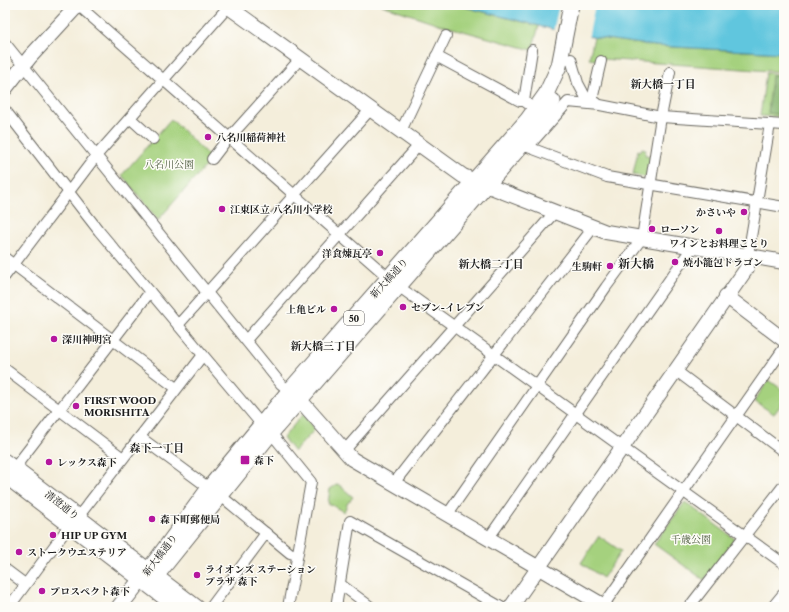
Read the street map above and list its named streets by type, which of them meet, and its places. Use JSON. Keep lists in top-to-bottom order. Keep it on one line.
{"streets":{"main road":["新大橋通り","50"],"street":["清澄通り"]},"crossings":[["新大橋通り","50"],["新大橋通り","清澄通り"]],"districts":["新大橋一丁目","新大橋","新大橋二丁目","新大橋三丁目","森下一丁目"],"parks":["八名川公園","千歳公園"],"places":{"other":["八名川稲荷神社","江東区立 八名川小学校","かさいや","ローソン","ワインとお料理ことり","洋食煉瓦亭","焼小籠包ドラゴン","生駒軒","セブン-イレブン","上亀ビル","深川神明宮","FIRST WOOD MORISHITA","レックス森下","森下町郵便局","HIP UP GYM","ストークウエステリア","ライオンズ ステーション プラザ 森下","プロスペクト森下"],"transit":["森下"]}}
